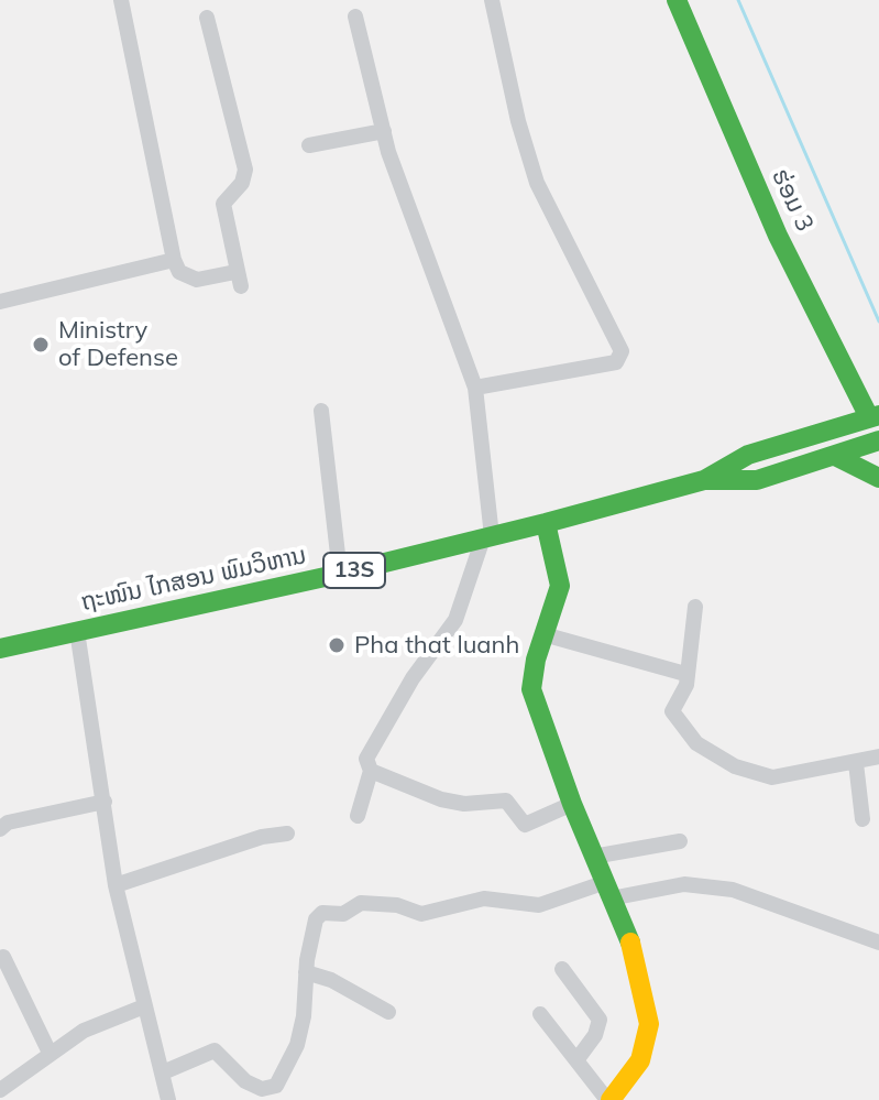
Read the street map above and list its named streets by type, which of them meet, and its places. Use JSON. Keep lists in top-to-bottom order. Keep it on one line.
{"streets":{"main road":["ຮ່ອມ 3","13S","ຖະໜົນ ໄກສອນ ພົມວິຫານ"]},"crossings":[["ຮ່ອມ 3","ຖະໜົນ ໄກສອນ ພົມວິຫານ"]],"places":["Ministry of Defense","Pha that luanh"]}
